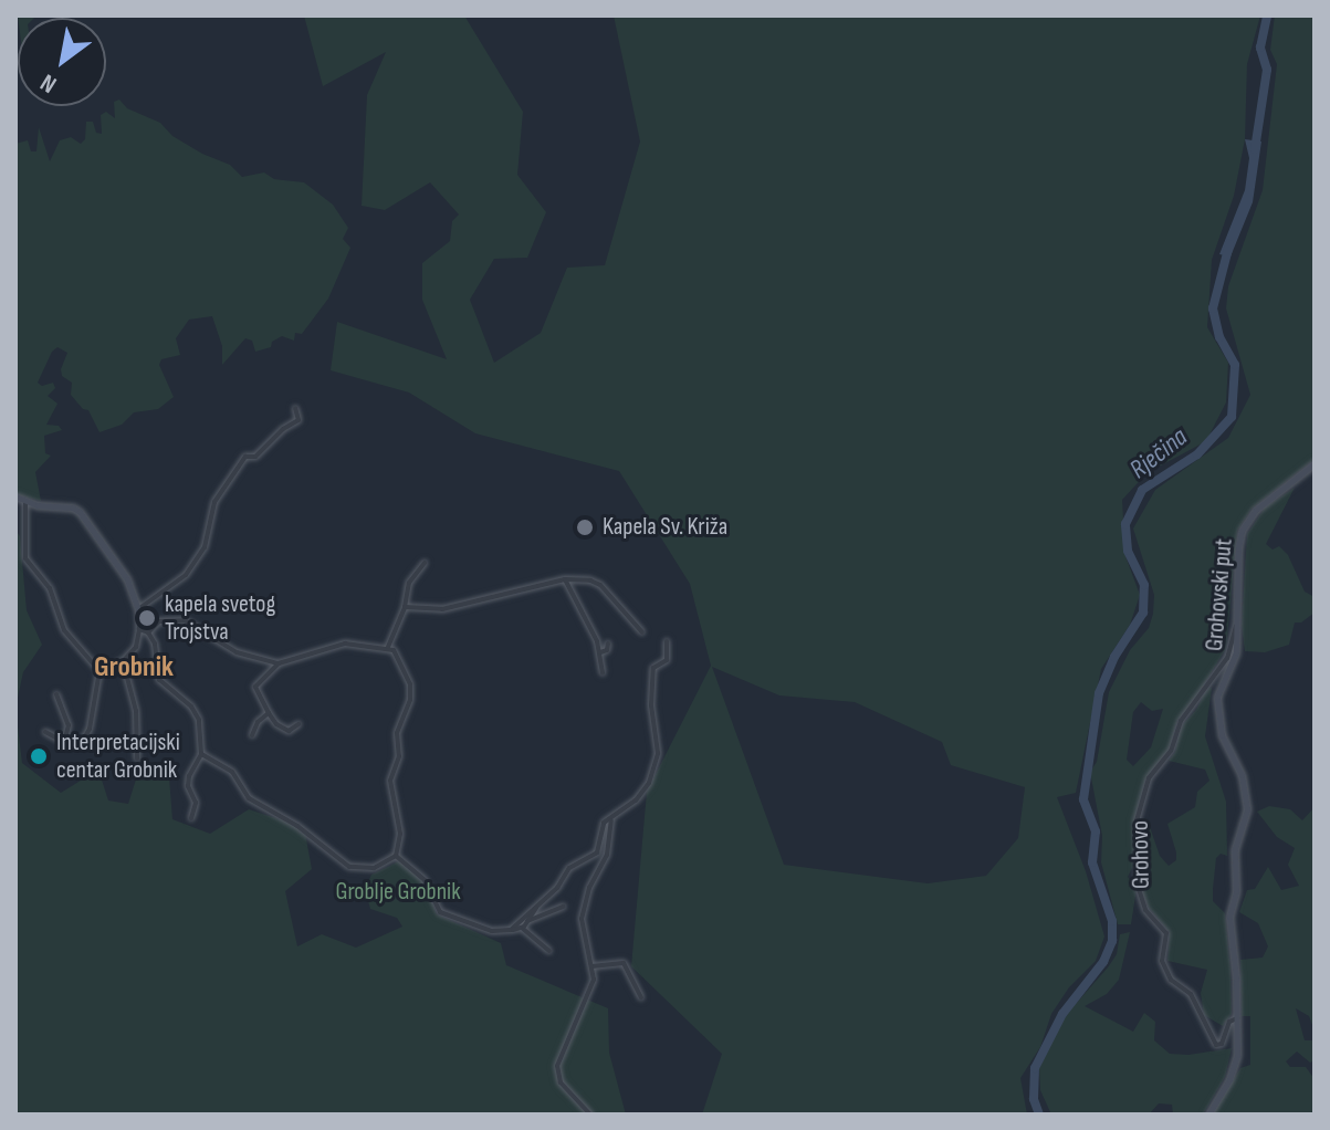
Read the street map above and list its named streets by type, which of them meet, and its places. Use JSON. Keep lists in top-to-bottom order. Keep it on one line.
{"streets":{"main road":["Grohovski put"],"street":["Grohovo"]},"crossings":[["Grohovski put","Grohovo"]],"districts":["Grobnik"],"water":["Rječina"],"parks":["Groblje Grobnik"],"places":["Kapela Sv. Križa","kapela svetog Trojstva","Interpretacijski centar Grobnik"],"north":"bottom left"}
